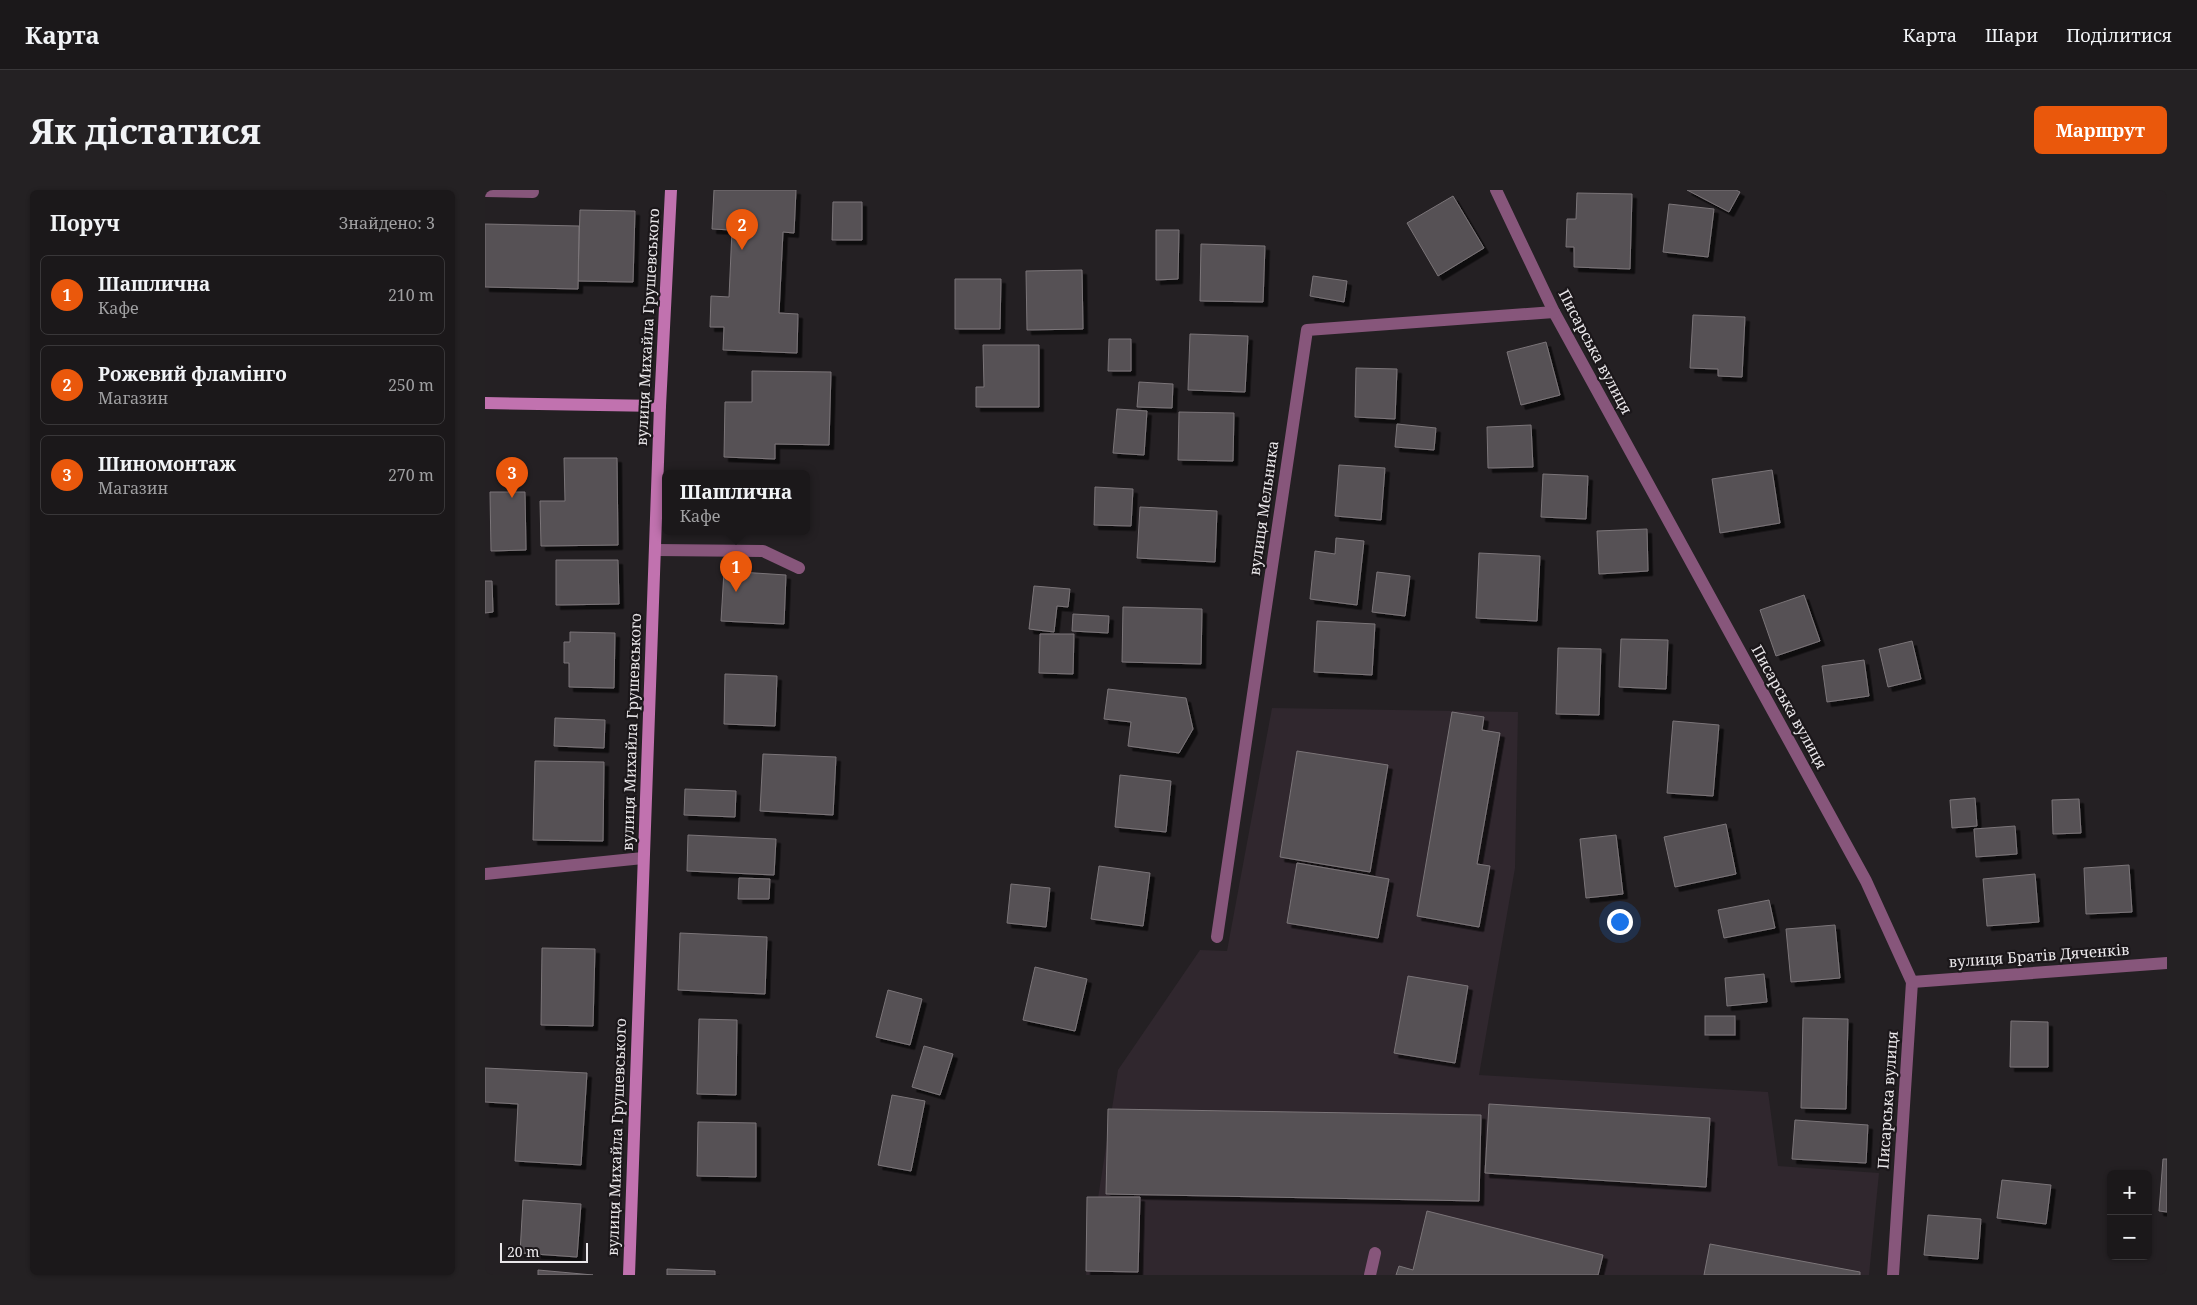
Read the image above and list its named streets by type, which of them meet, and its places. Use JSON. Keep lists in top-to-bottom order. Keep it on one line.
{"streets":{"main road":["вулиця Михайла Грушевського"],"street":["Писарська вулиця","вулиця Мельника","вулиця Братів Дяченків"]},"crossings":[["Писарська вулиця","вулиця Мельника"],["Писарська вулиця","вулиця Братів Дяченків"]],"scale_bar":"20 m","page":{"header":"Карта","nav":["Карта","Шари","Поділитися"],"buttons":"Маршрут","title":"Як дістатися","heading":["Поруч","Знайдено: 3"],"pins":["2","3","1"],"list":[{"mark":"1","name":"Шашлична","note":"Кафе","value":"210 m"},{"mark":"2","name":"Рожевий фламінго","note":"Магазин","value":"250 m"},{"mark":"3","name":"Шиномонтаж","note":"Магазин","value":"270 m"}],"popup":["Шашлична","Кафе"],"map_buttons":["+","−"],"scale":"20 m"}}
